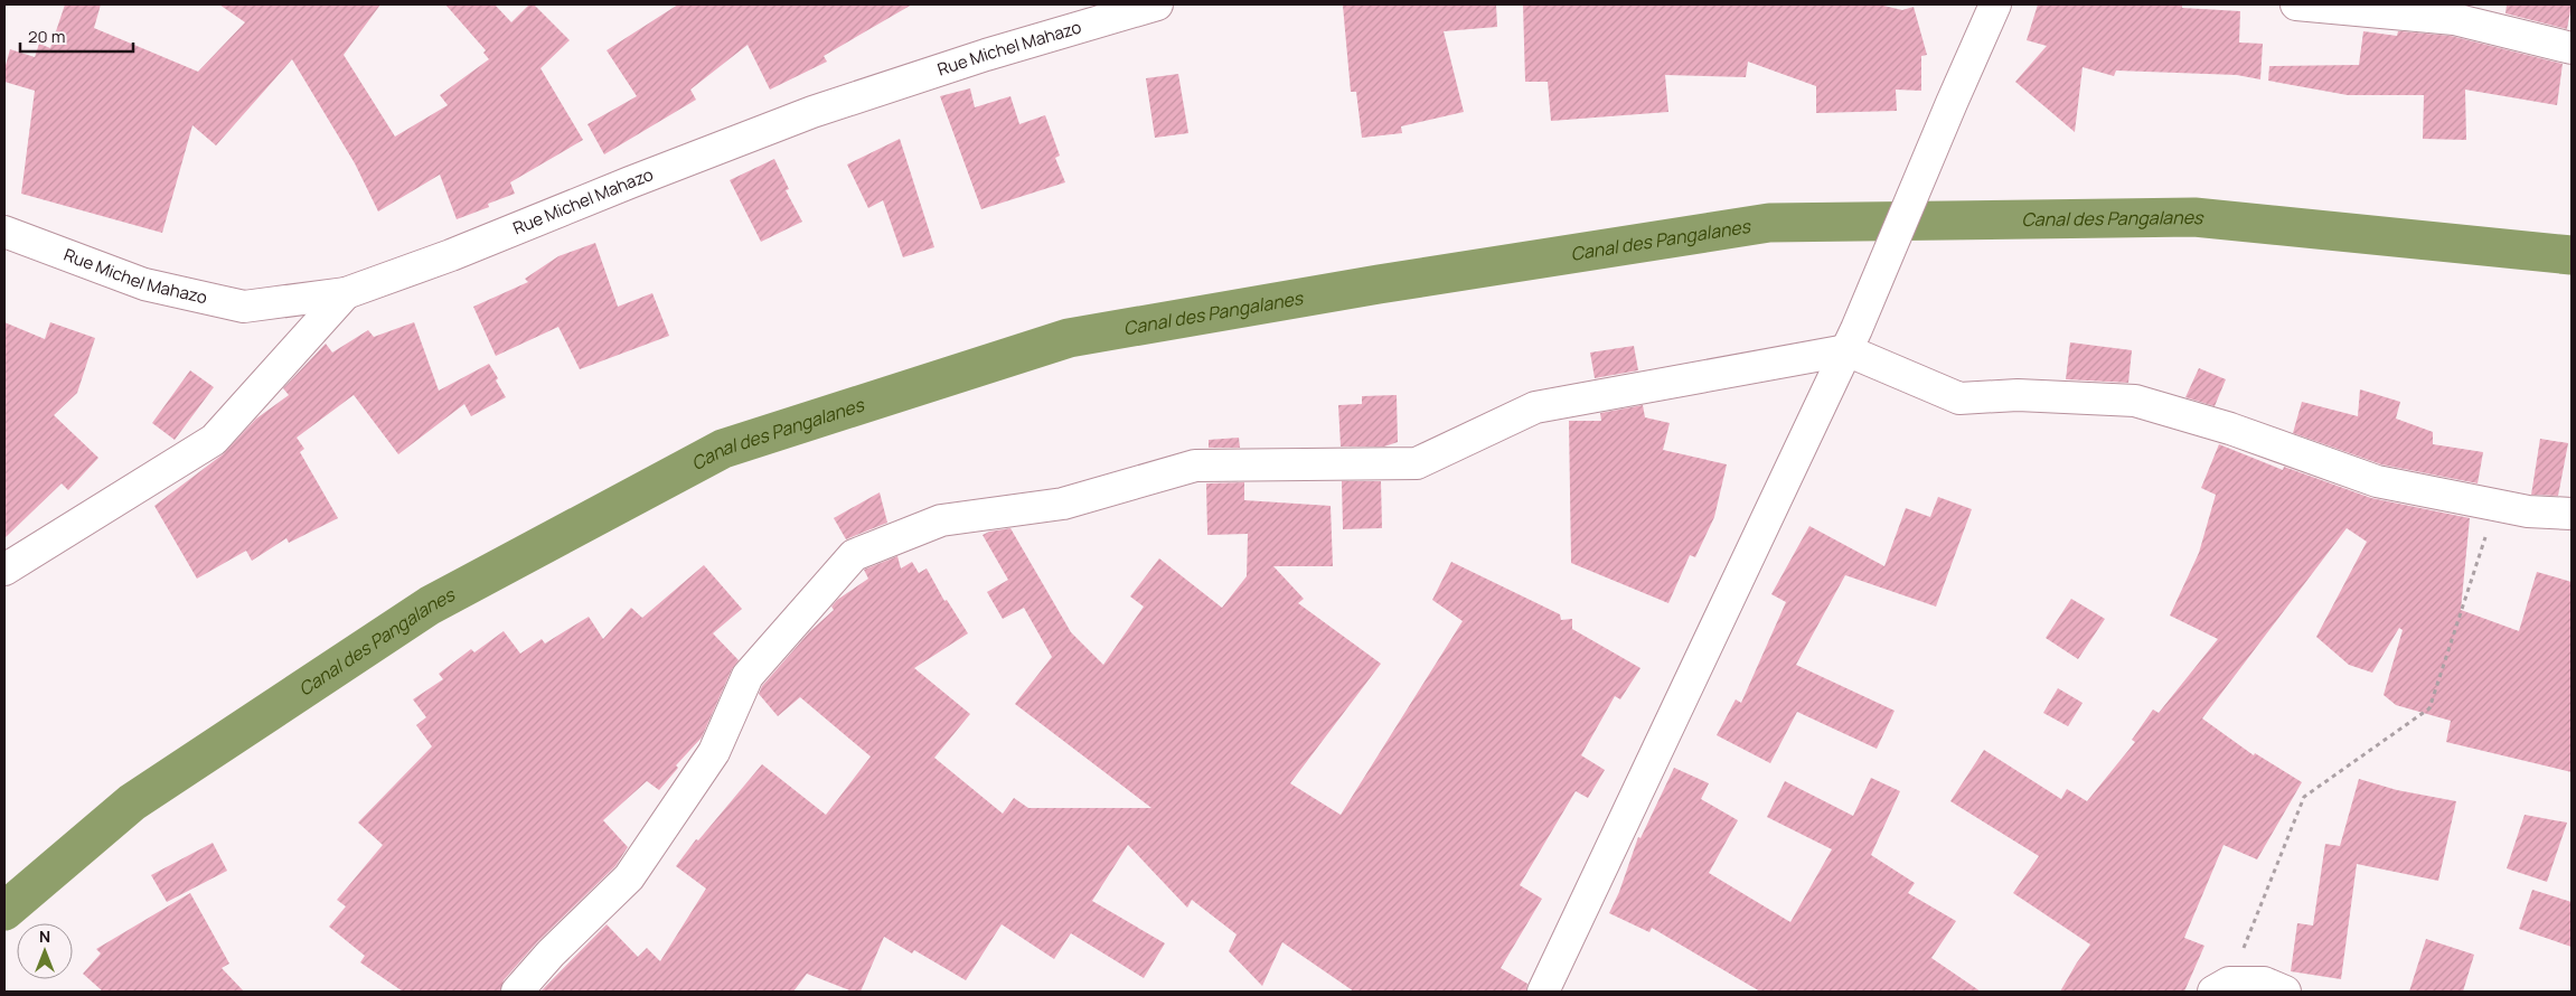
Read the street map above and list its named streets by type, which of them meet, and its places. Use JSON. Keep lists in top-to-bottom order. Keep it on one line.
{"streets":{"street":["Rue Michel Mahazo"]},"water":["Canal des Pangalanes"],"scale_bar":"20 m","north":"top"}
